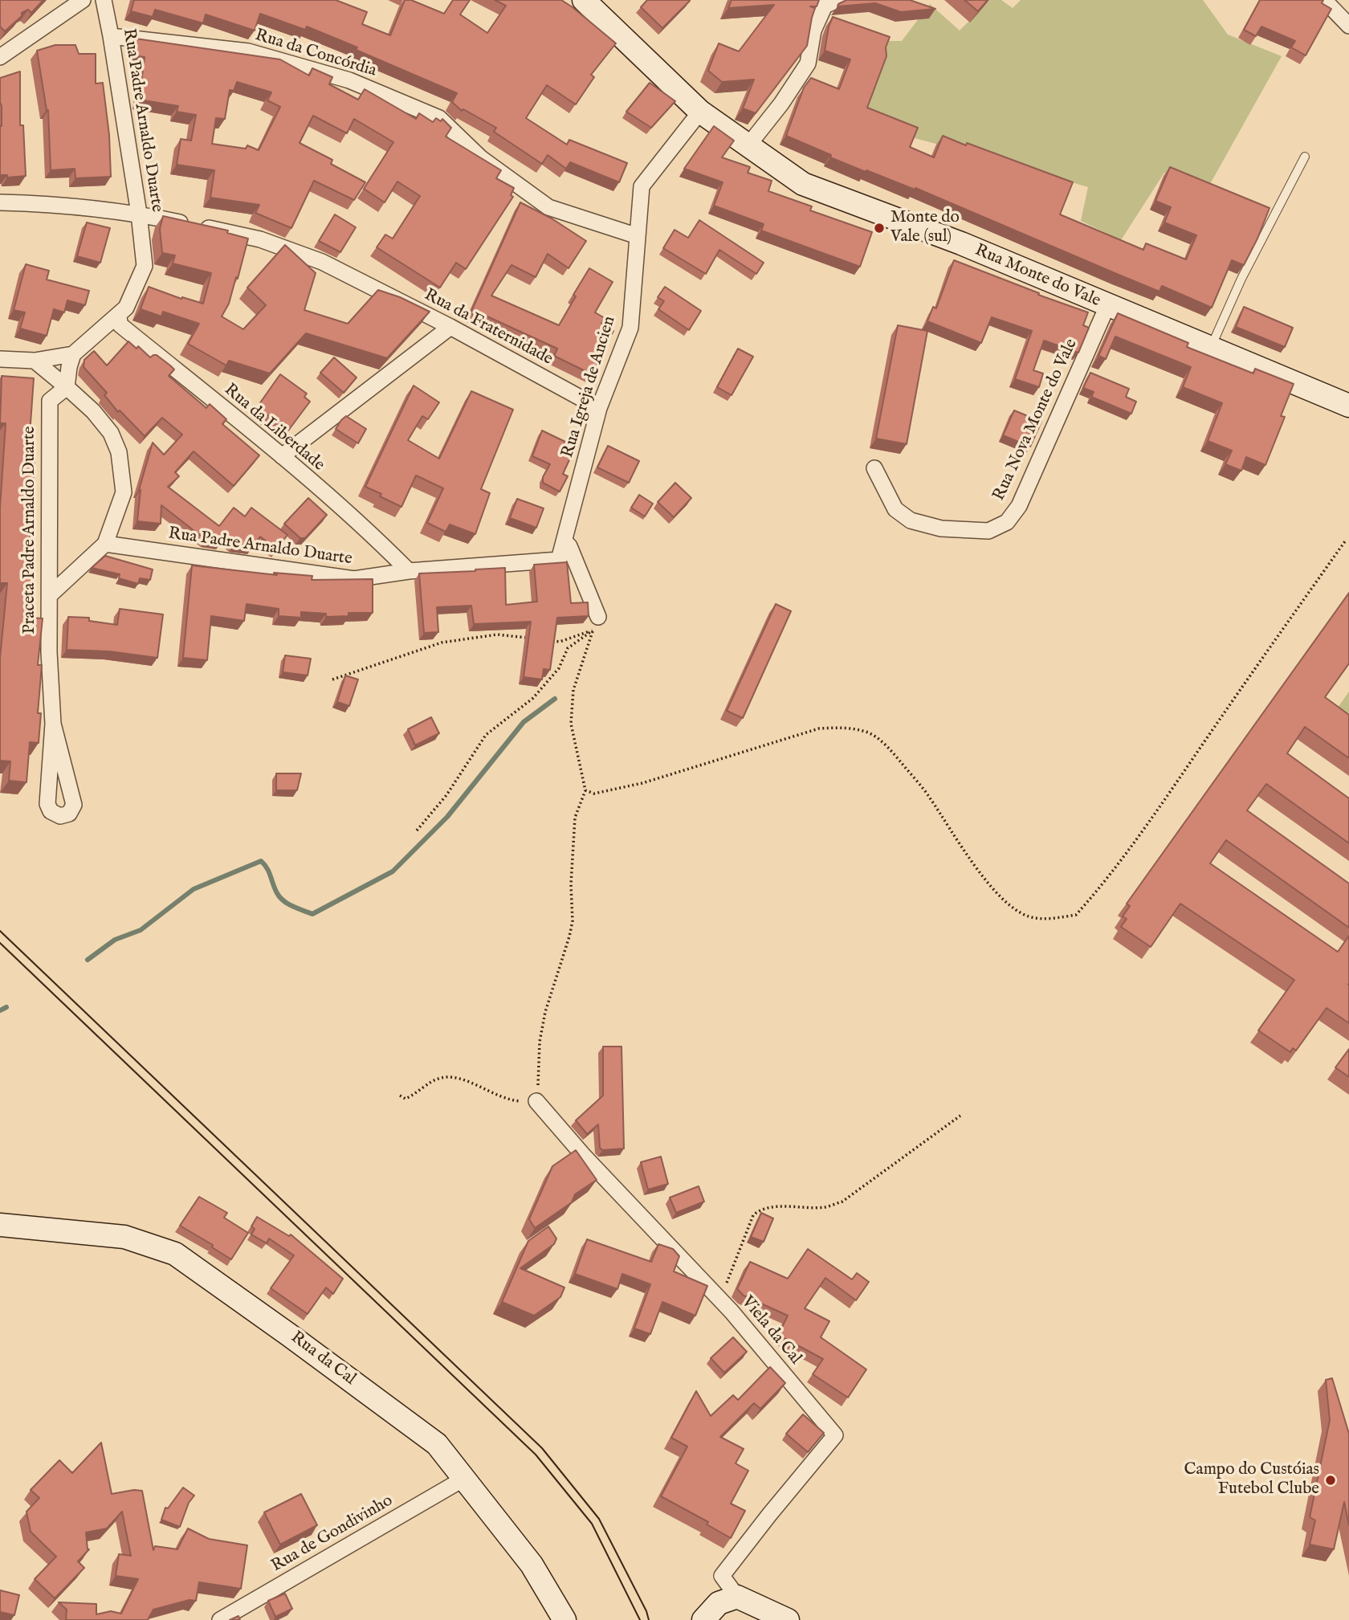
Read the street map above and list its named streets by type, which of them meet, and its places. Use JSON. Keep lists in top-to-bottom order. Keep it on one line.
{"streets":{"street":["Rua da Concórdia","Rua Padre Arnaldo Duarte","Rua Monte do Vale","Rua da Fraternidade","Rua Igreja de Ancien","Rua Nova Monte do Vale","Rua da Liberdade","Praceta Padre Arnaldo Duarte","Viela da Cal","Rua da Cal","Rua de Gondivinho"]},"crossings":[["Rua da Concórdia","Rua Padre Arnaldo Duarte"],["Rua da Concórdia","Rua Igreja de Ancien"],["Rua Padre Arnaldo Duarte","Rua da Fraternidade"],["Rua Padre Arnaldo Duarte","Rua Igreja de Ancien"],["Rua Padre Arnaldo Duarte","Rua da Liberdade"],["Rua Monte do Vale","Rua Igreja de Ancien"],["Rua Monte do Vale","Rua Nova Monte do Vale"],["Rua da Fraternidade","Rua Igreja de Ancien"],["Rua da Cal","Rua de Gondivinho"]],"places":["Monte do Vale (sul)","Campo do Custóias Futebol Clube"]}
